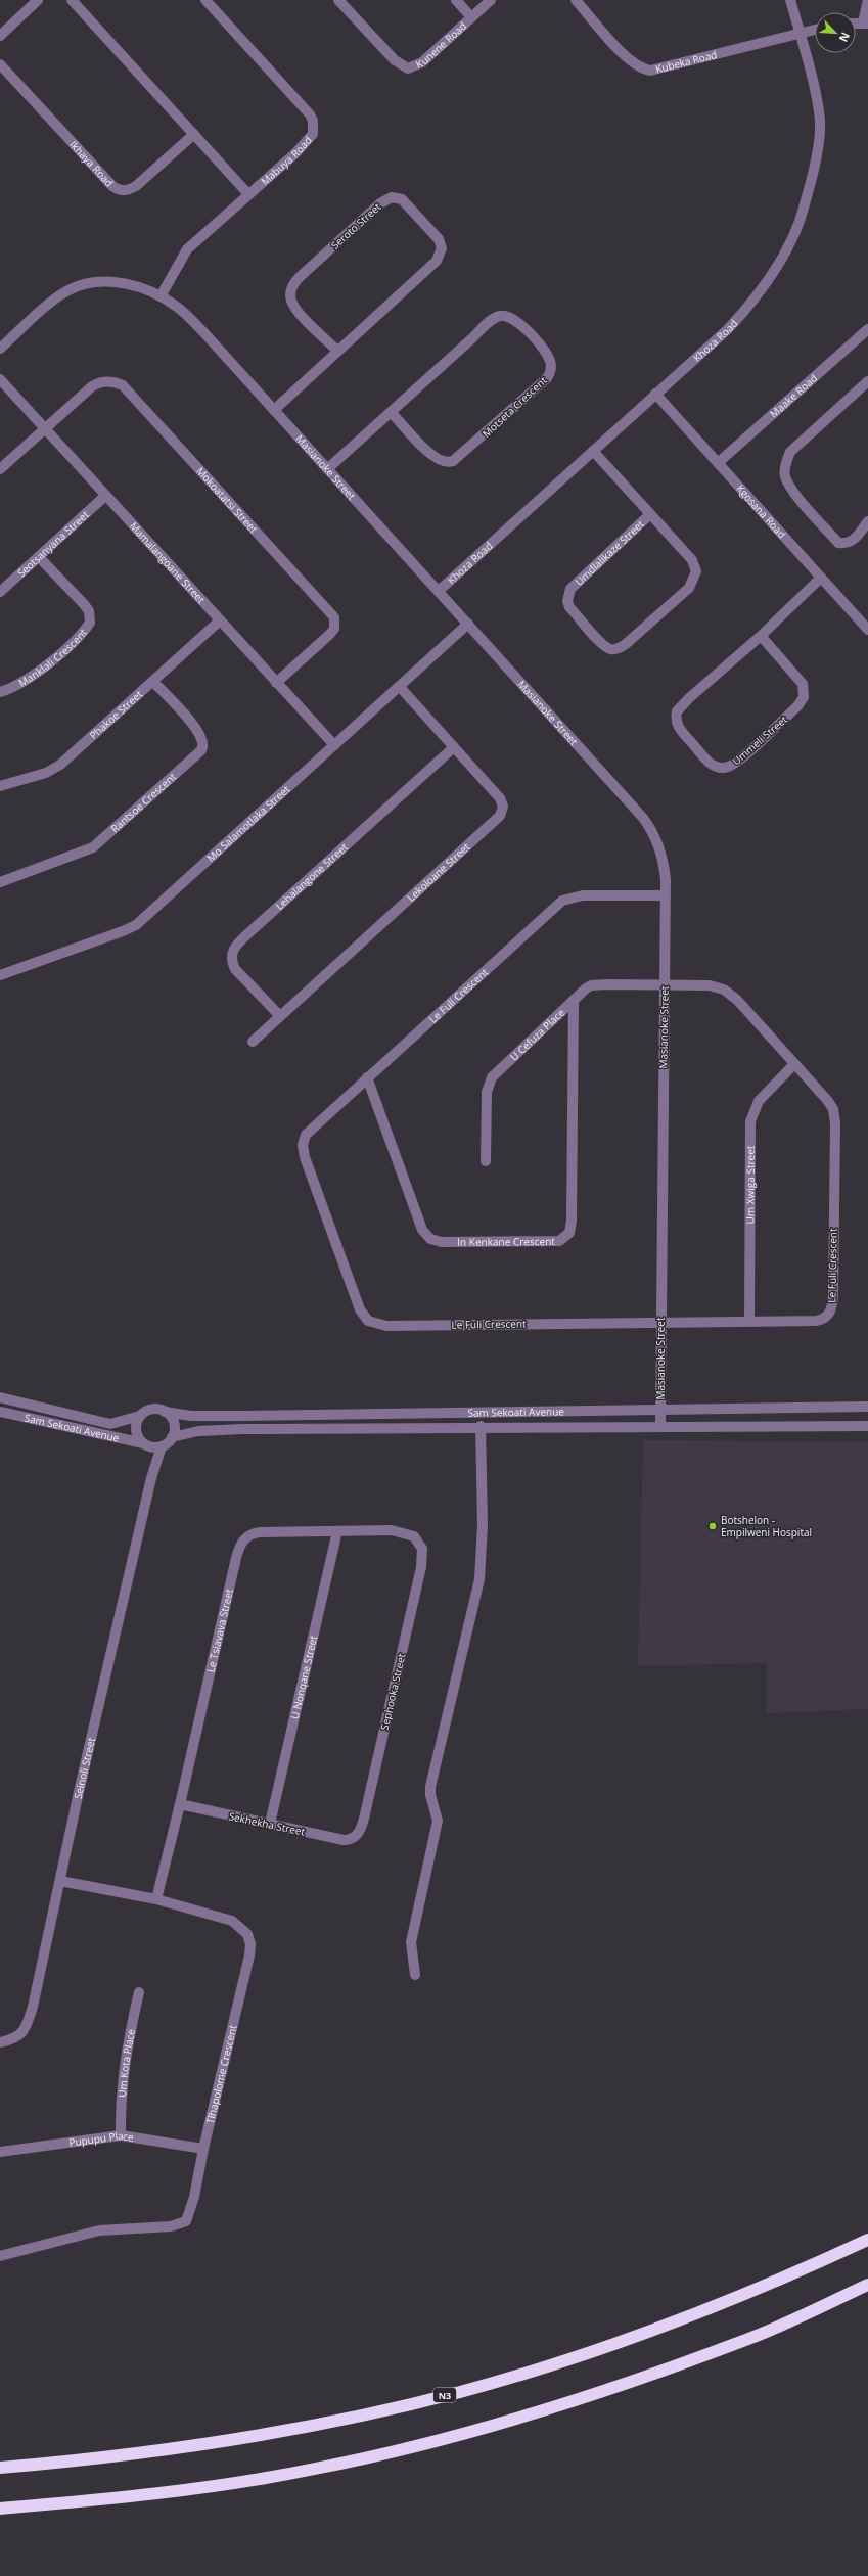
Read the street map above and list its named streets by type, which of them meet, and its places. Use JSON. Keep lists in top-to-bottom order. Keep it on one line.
{"streets":{"highway":["N3"],"street":["Kunene Road","Kubeka Road","Mabuya Road","Ikhaya Road","Seroto Street","Khoza Road","Maake Road","Motseta Crescent","Masianoke Street","Mokoatatsi Street","Kgosana Road","Seotsanyana Street","Umdlalikaze Street","Mamalangoane Street","Manklali Crescent","Phakoe Street","Ummeli Street","Rantsoe Crescent","Mo Salamotlaka Street","Lekoloane Street","Lehalangone Street","Le Fuli Crescent","U Cefuza Place","Um Xwiga Street","In Kenkane Crescent","Sam Sekoati Avenue","Le Tsiavava Street","U Nonqane Street","Sephooka Street","Seinoli Street","Sekhekha Street","Um Kota Place","Tlhapolome Crescent","Pupupu Place"]},"crossings":[["Kubeka Road","Khoza Road"],["Mabuya Road","Masianoke Street"],["Seroto Street","Masianoke Street"],["Khoza Road","Masianoke Street"],["Khoza Road","Kgosana Road"],["Khoza Road","Umdlalikaze Street"],["Maake Road","Kgosana Road"],["Masianoke Street","Mo Salamotlaka Street"],["Masianoke Street","Le Fuli Crescent"],["Masianoke Street","U Cefuza Place"],["Masianoke Street","Sam Sekoati Avenue"],["Mokoatatsi Street","Mamalangoane Street"],["Kgosana Road","Ummeli Street"],["Seotsanyana Street","Mamalangoane Street"],["Seotsanyana Street","Manklali Crescent"],["Mamalangoane Street","Phakoe Street"],["Mamalangoane Street","Mo Salamotlaka Street"],["Phakoe Street","Rantsoe Crescent"],["Mo Salamotlaka Street","Lekoloane Street"],["Lekoloane Street","Lehalangone Street"],["Le Fuli Crescent","U Cefuza Place"],["Le Fuli Crescent","Um Xwiga Street"],["Le Fuli Crescent","In Kenkane Crescent"],["U Cefuza Place","In Kenkane Crescent"],["Sam Sekoati Avenue","Seinoli Street"],["Le Tsiavava Street","U Nonqane Street"],["Le Tsiavava Street","Sephooka Street"],["Le Tsiavava Street","Sekhekha Street"],["Le Tsiavava Street","Tlhapolome Crescent"],["U Nonqane Street","Sekhekha Street"],["Sephooka Street","Sekhekha Street"],["Seinoli Street","Tlhapolome Crescent"],["Um Kota Place","Pupupu Place"],["Tlhapolome Crescent","Pupupu Place"]],"places":["Botshelon - Empilweni Hospital"],"north":"bottom right"}
